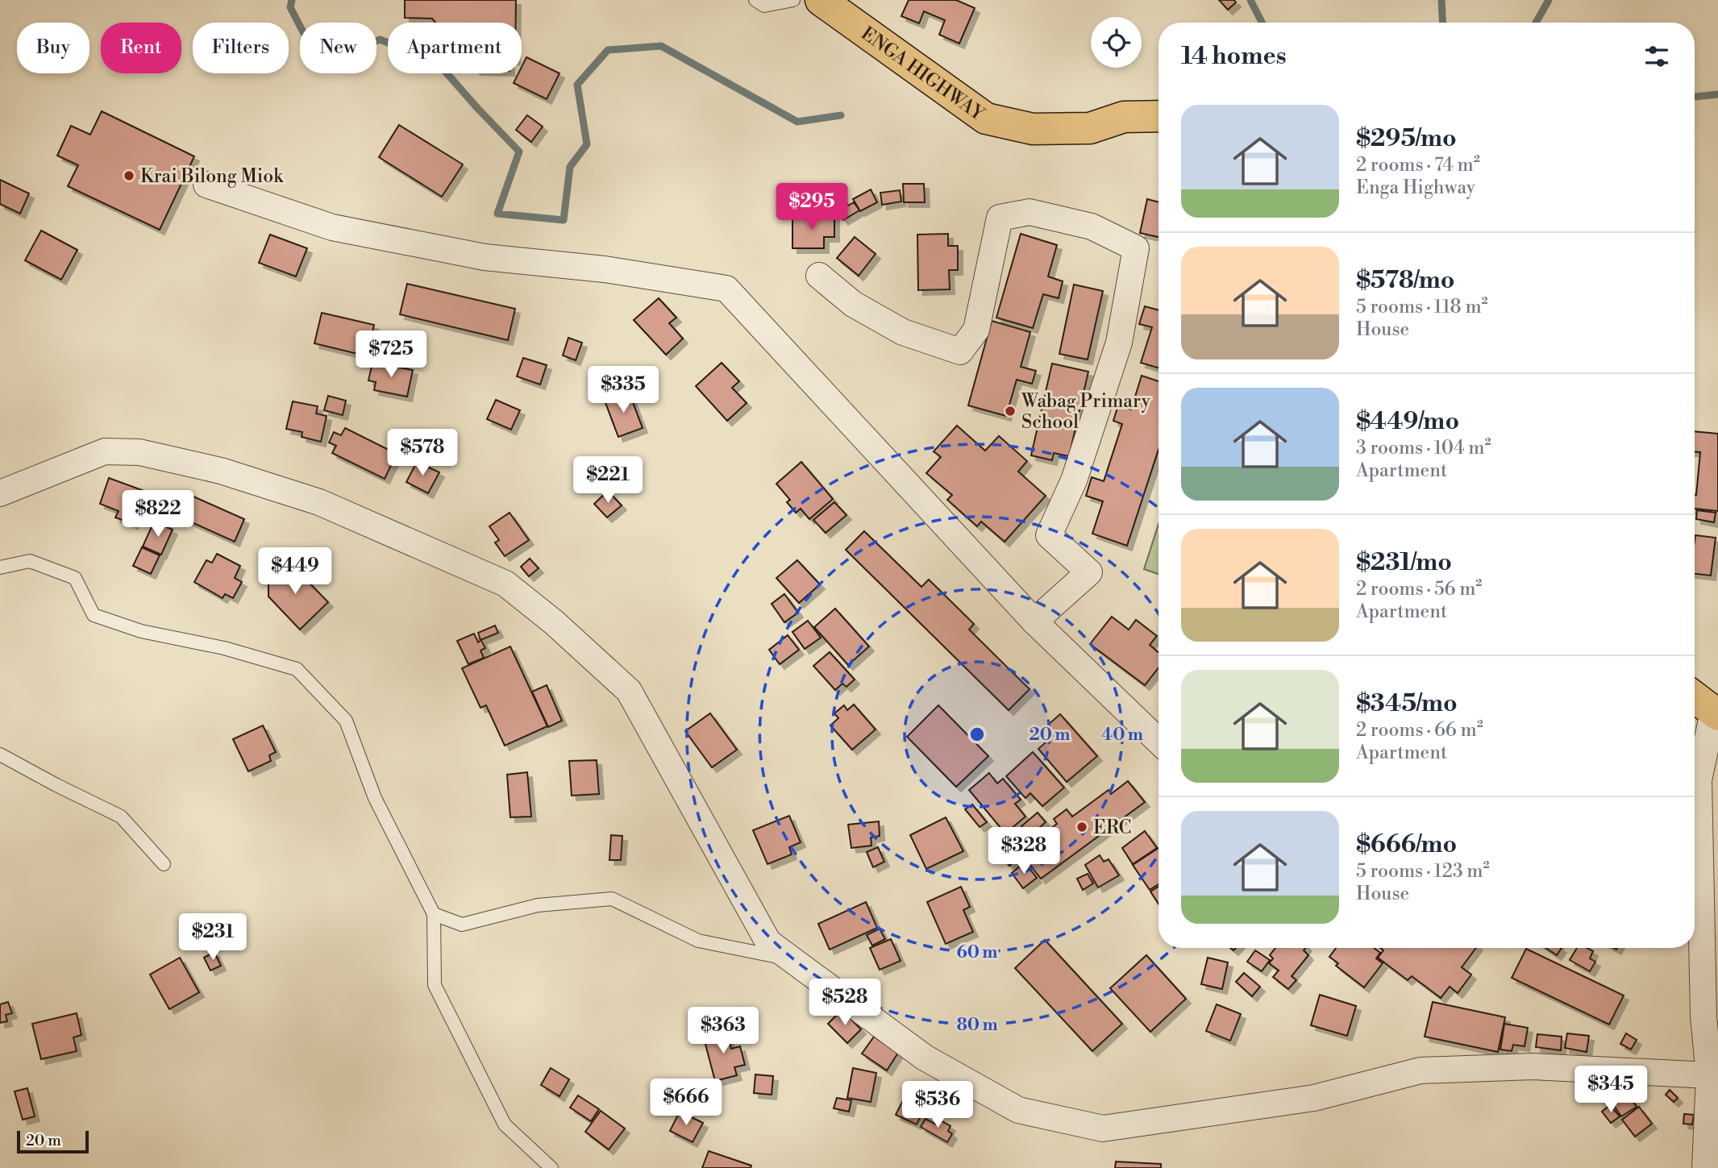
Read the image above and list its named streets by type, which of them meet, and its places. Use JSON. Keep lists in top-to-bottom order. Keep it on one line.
{"streets":{"main road":["ENGA HIGHWAY"]},"places":["Krai Bilong Miok","Wabag Primary School","ERC"],"scale_bar":"20 m","page":{"chip":["Buy","Rent","Filters","New","Apartment"],"heading":"14 homes","list":[{"name":"$295/mo","note":"2 rooms · 74 m² · Enga Highway"},{"name":"$578/mo","note":"5 rooms · 118 m² · House"},{"name":"$449/mo","note":"3 rooms · 104 m² · Apartment"},{"name":"$231/mo","note":"2 rooms · 56 m² · Apartment"},{"name":"$345/mo","note":"2 rooms · 66 m² · Apartment"},{"name":"$666/mo","note":"5 rooms · 123 m² · House"}],"price":["$295","$725","$335","$578","$221","$822","$449","$328","$231","$528","$363","$345","$666","$536"],"scale":"20 m"},"rings":["20 m","40 m","60 m","80 m"]}
